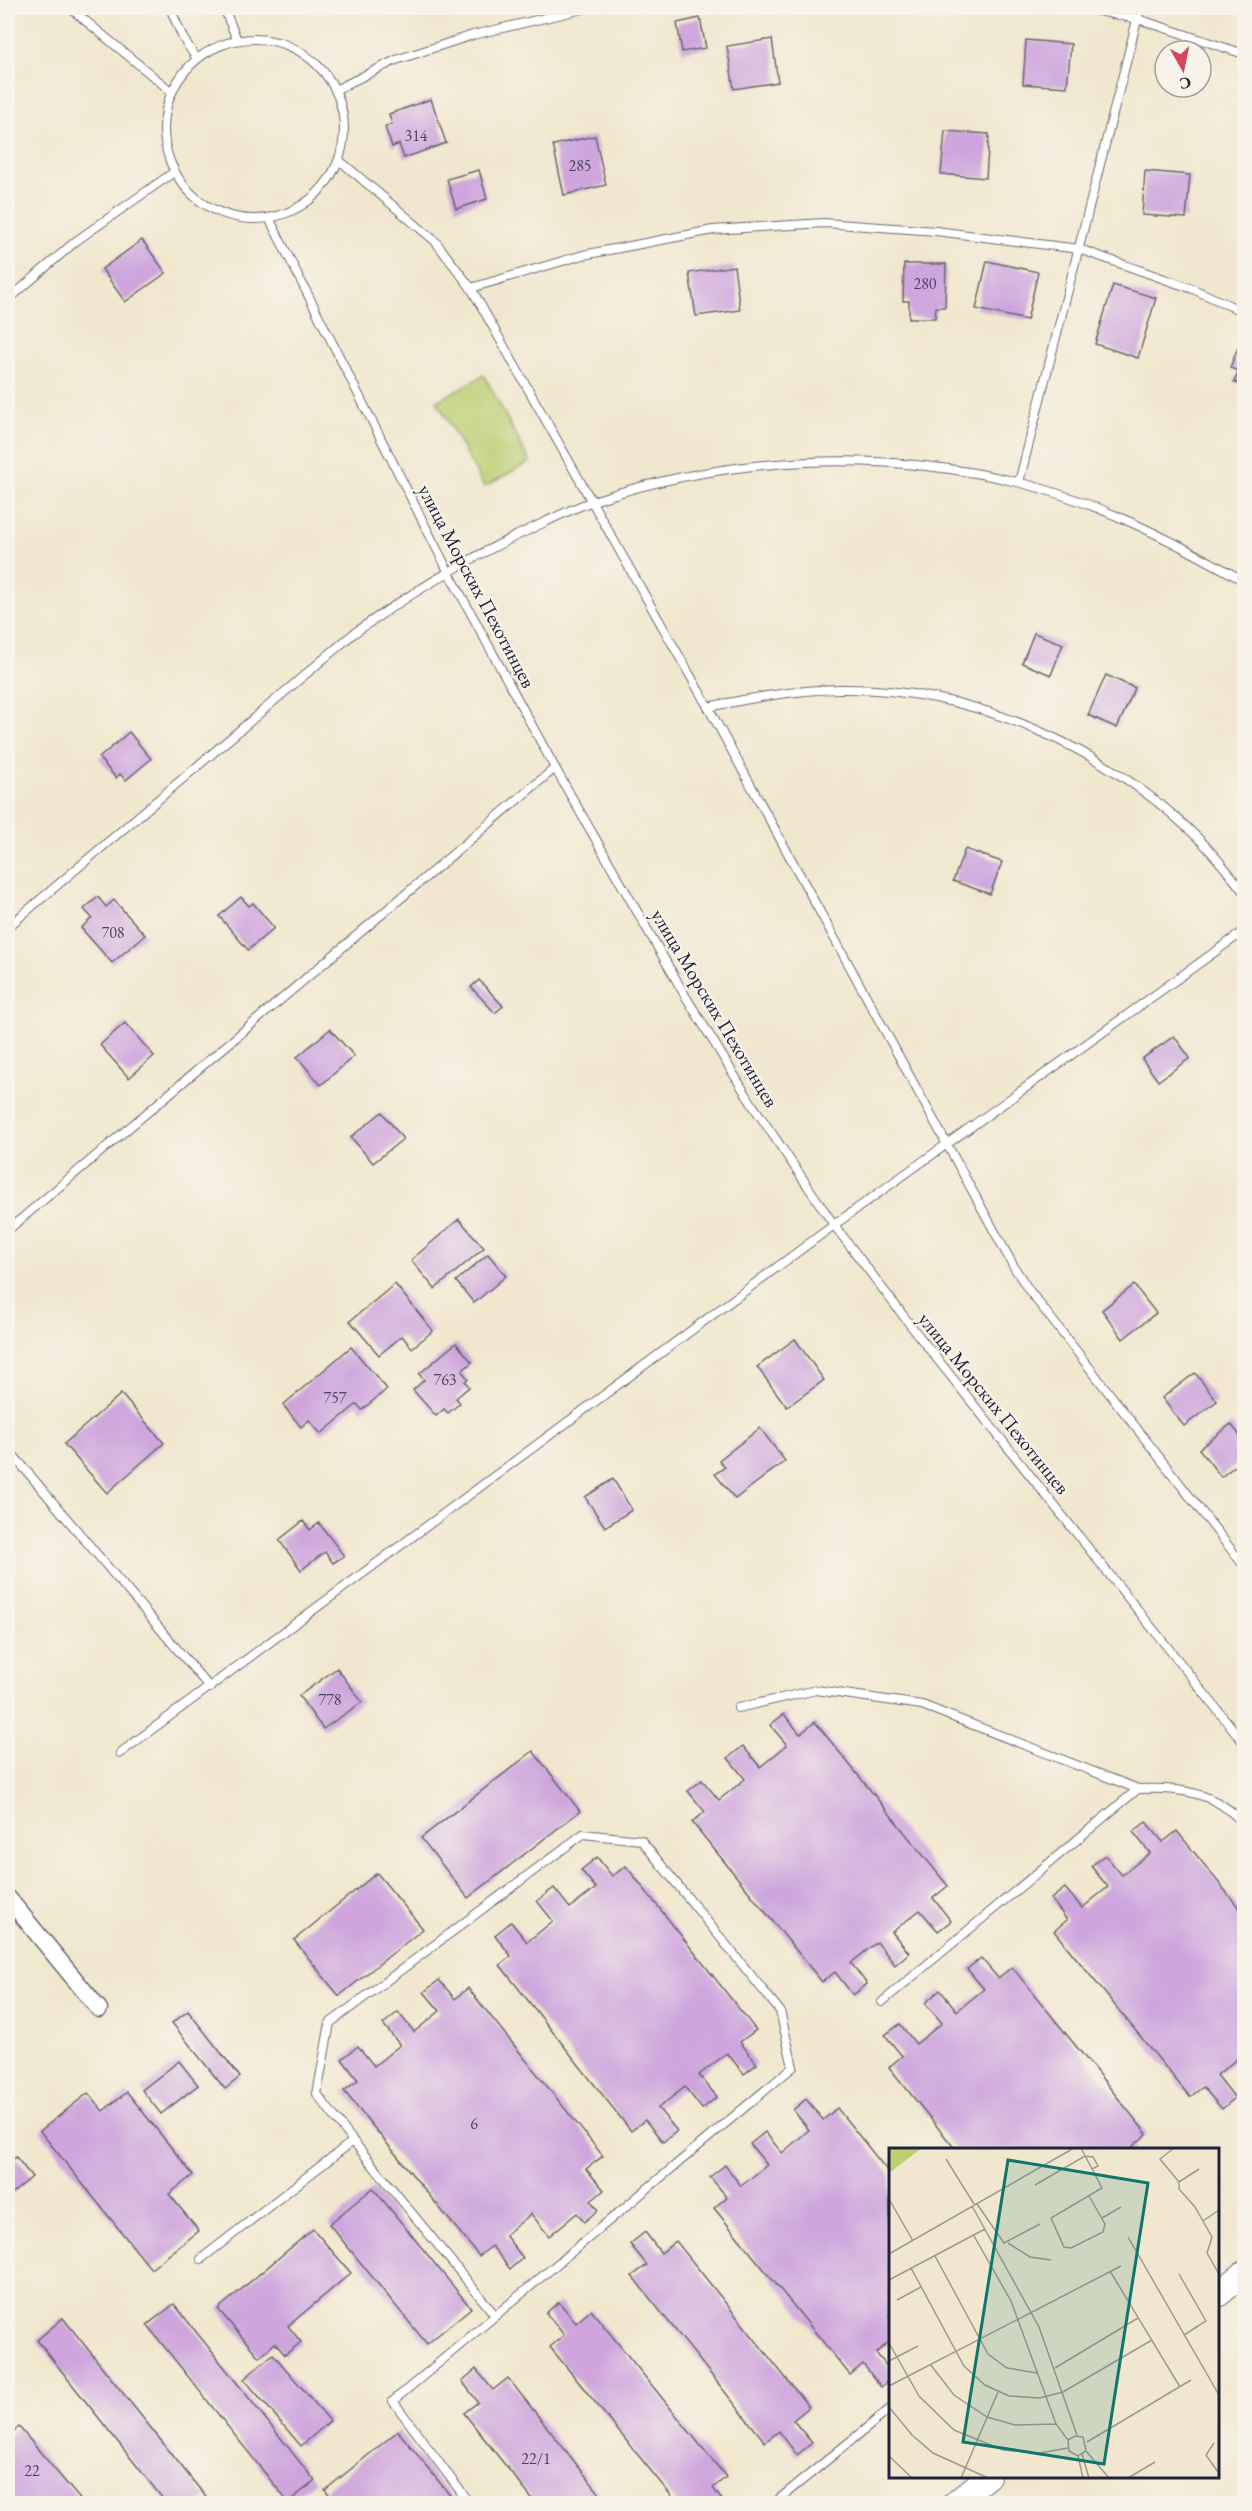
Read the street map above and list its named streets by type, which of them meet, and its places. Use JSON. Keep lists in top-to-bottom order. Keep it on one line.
{"streets":{"lane":["улица Морских Пехотинцев"]},"house_numbers":["314","285","280","708","763","757","778","6","22/1","22"],"north":"bottom"}
